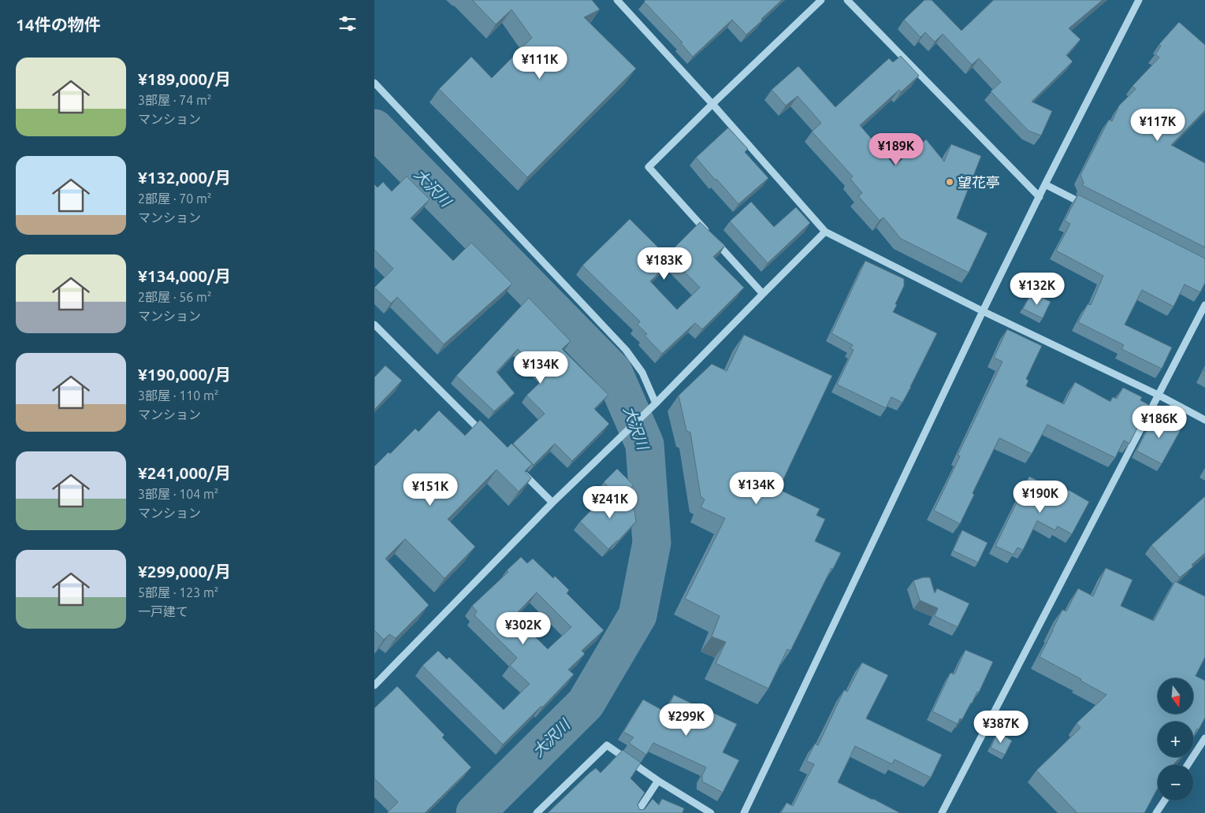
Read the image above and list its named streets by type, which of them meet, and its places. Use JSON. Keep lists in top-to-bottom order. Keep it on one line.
{"water":["大沢川"],"places":["望花亭"],"north":"bottom","page":{"heading":"14件の物件","price":["¥111K","¥117K","¥189K","¥183K","¥132K","¥134K","¥186K","¥134K","¥151K","¥190K","¥241K","¥302K","¥299K","¥387K"],"list":[{"name":"¥189,000/月","note":"3部屋 · 74 m² · マンション"},{"name":"¥132,000/月","note":"2部屋 · 70 m² · マンション"},{"name":"¥134,000/月","note":"2部屋 · 56 m² · マンション"},{"name":"¥190,000/月","note":"3部屋 · 110 m² · マンション"},{"name":"¥241,000/月","note":"3部屋 · 104 m² · マンション"},{"name":"¥299,000/月","note":"5部屋 · 123 m² · 一戸建て"}],"map_buttons":["+","−"]}}
